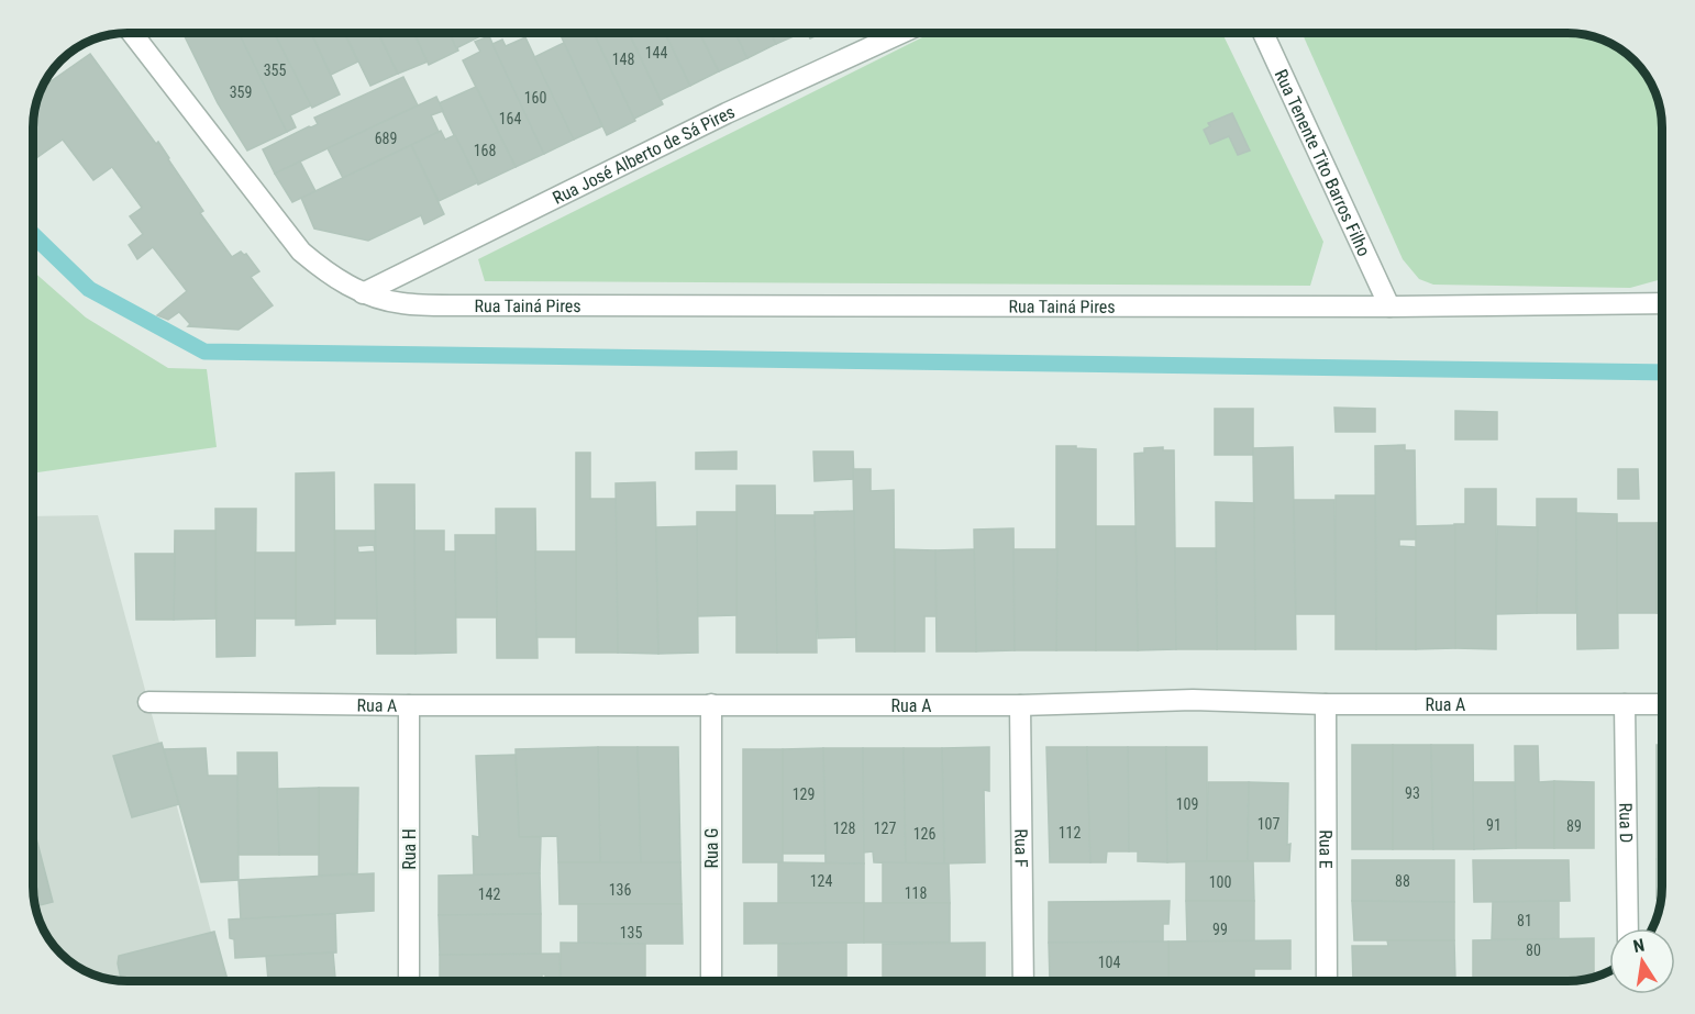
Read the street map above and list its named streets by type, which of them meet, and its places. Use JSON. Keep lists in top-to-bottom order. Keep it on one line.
{"streets":{"street":["Rua José Alberto de Sá Pires","Rua Tenente Tito Barros Filho","Rua Tainá Pires","Rua A","Rua D","Rua G","Rua E","Rua H","Rua F"]},"crossings":[["Rua José Alberto de Sá Pires","Rua Tainá Pires"],["Rua Tenente Tito Barros Filho","Rua Tainá Pires"],["Rua A","Rua D"],["Rua A","Rua G"],["Rua A","Rua E"],["Rua A","Rua H"],["Rua A","Rua F"]],"house_numbers":["144","148","355","359","160","164","689","168","93","129","109","107","91","89","128","127","112","126","124","88","100","136","118","142","81","99","135","80","104"],"north":"top"}
